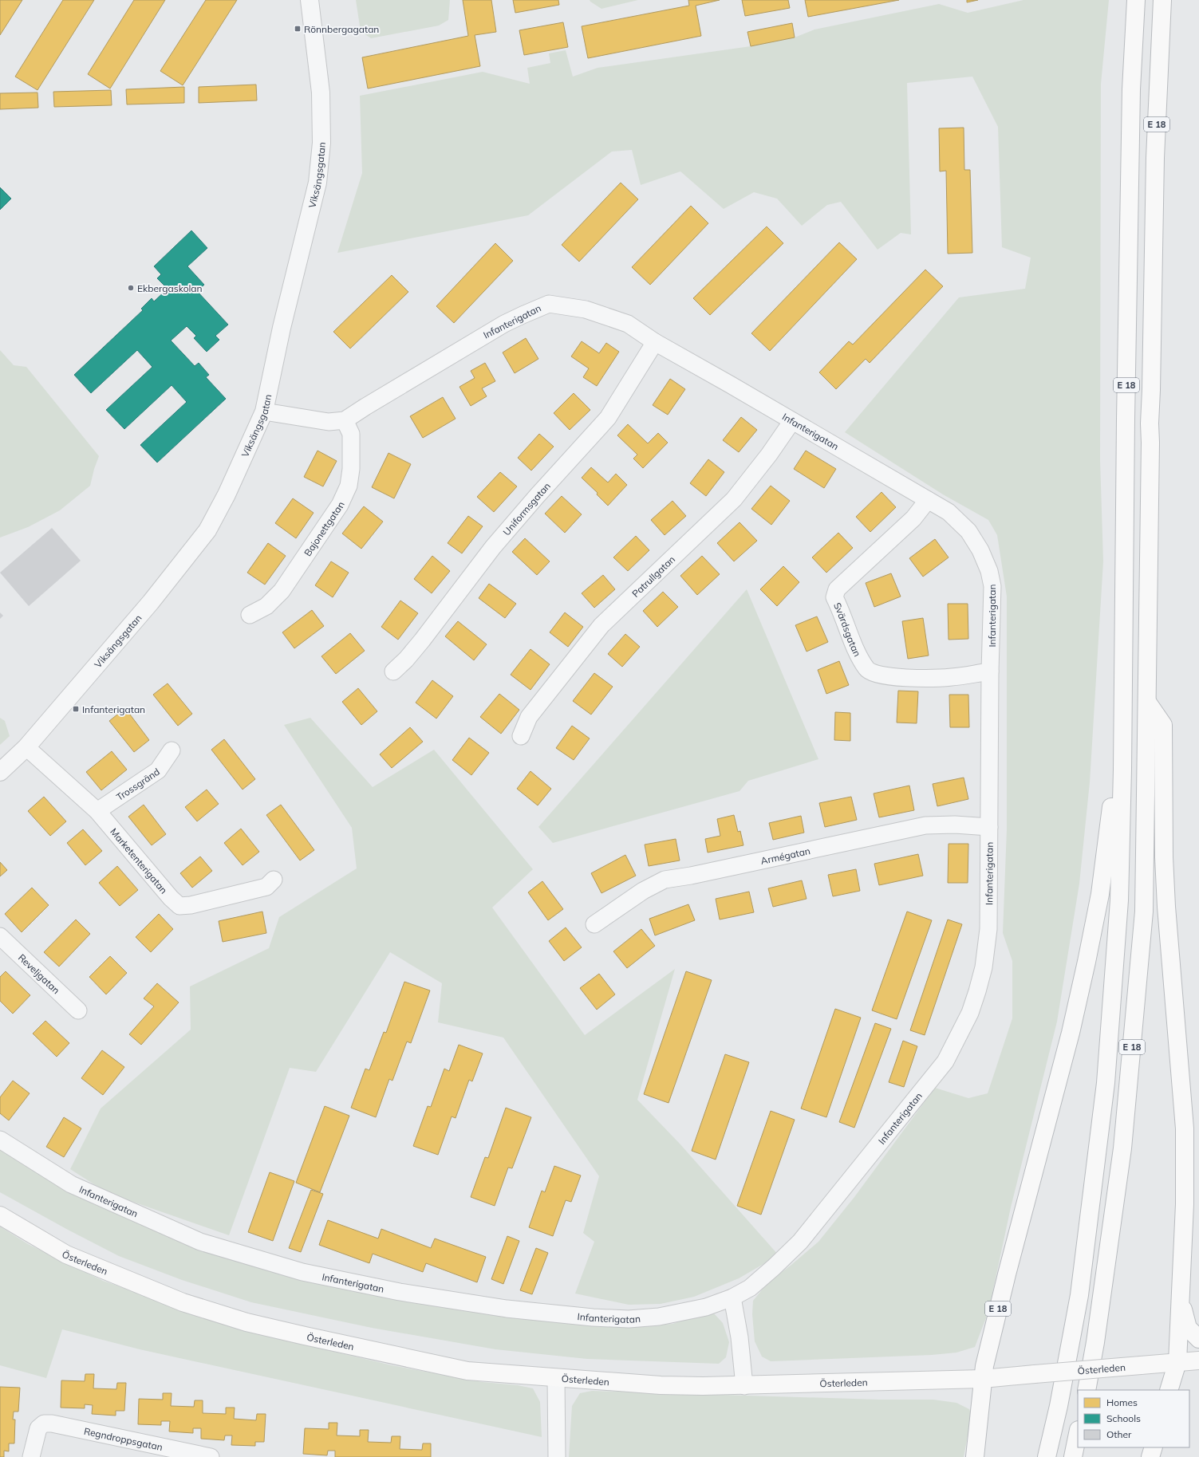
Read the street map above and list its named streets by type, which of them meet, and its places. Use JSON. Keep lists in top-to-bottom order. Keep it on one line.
{"streets":{"main road":["E 18","Österleden"],"street":["Viksängsgatan","Infanterigatan","Uniformsgatan","Bajonettgatan","Patrullgatan","Svärdsgatan","Trossgränd","Armégatan","Marketenterigatan","Reveljgatan","Regndroppsgatan"]},"crossings":[["E 18","Österleden"],["Viksängsgatan","Infanterigatan"],["Viksängsgatan","Marketenterigatan"],["Infanterigatan","Uniformsgatan"],["Infanterigatan","Bajonettgatan"],["Infanterigatan","Patrullgatan"],["Infanterigatan","Svärdsgatan"],["Infanterigatan","Armégatan"],["Trossgränd","Marketenterigatan"]],"places":{"transit":["Rönnbergagatan","Infanterigatan"],"other":["Ekbergaskolan"]},"legend":["Homes","Schools","Other"]}
